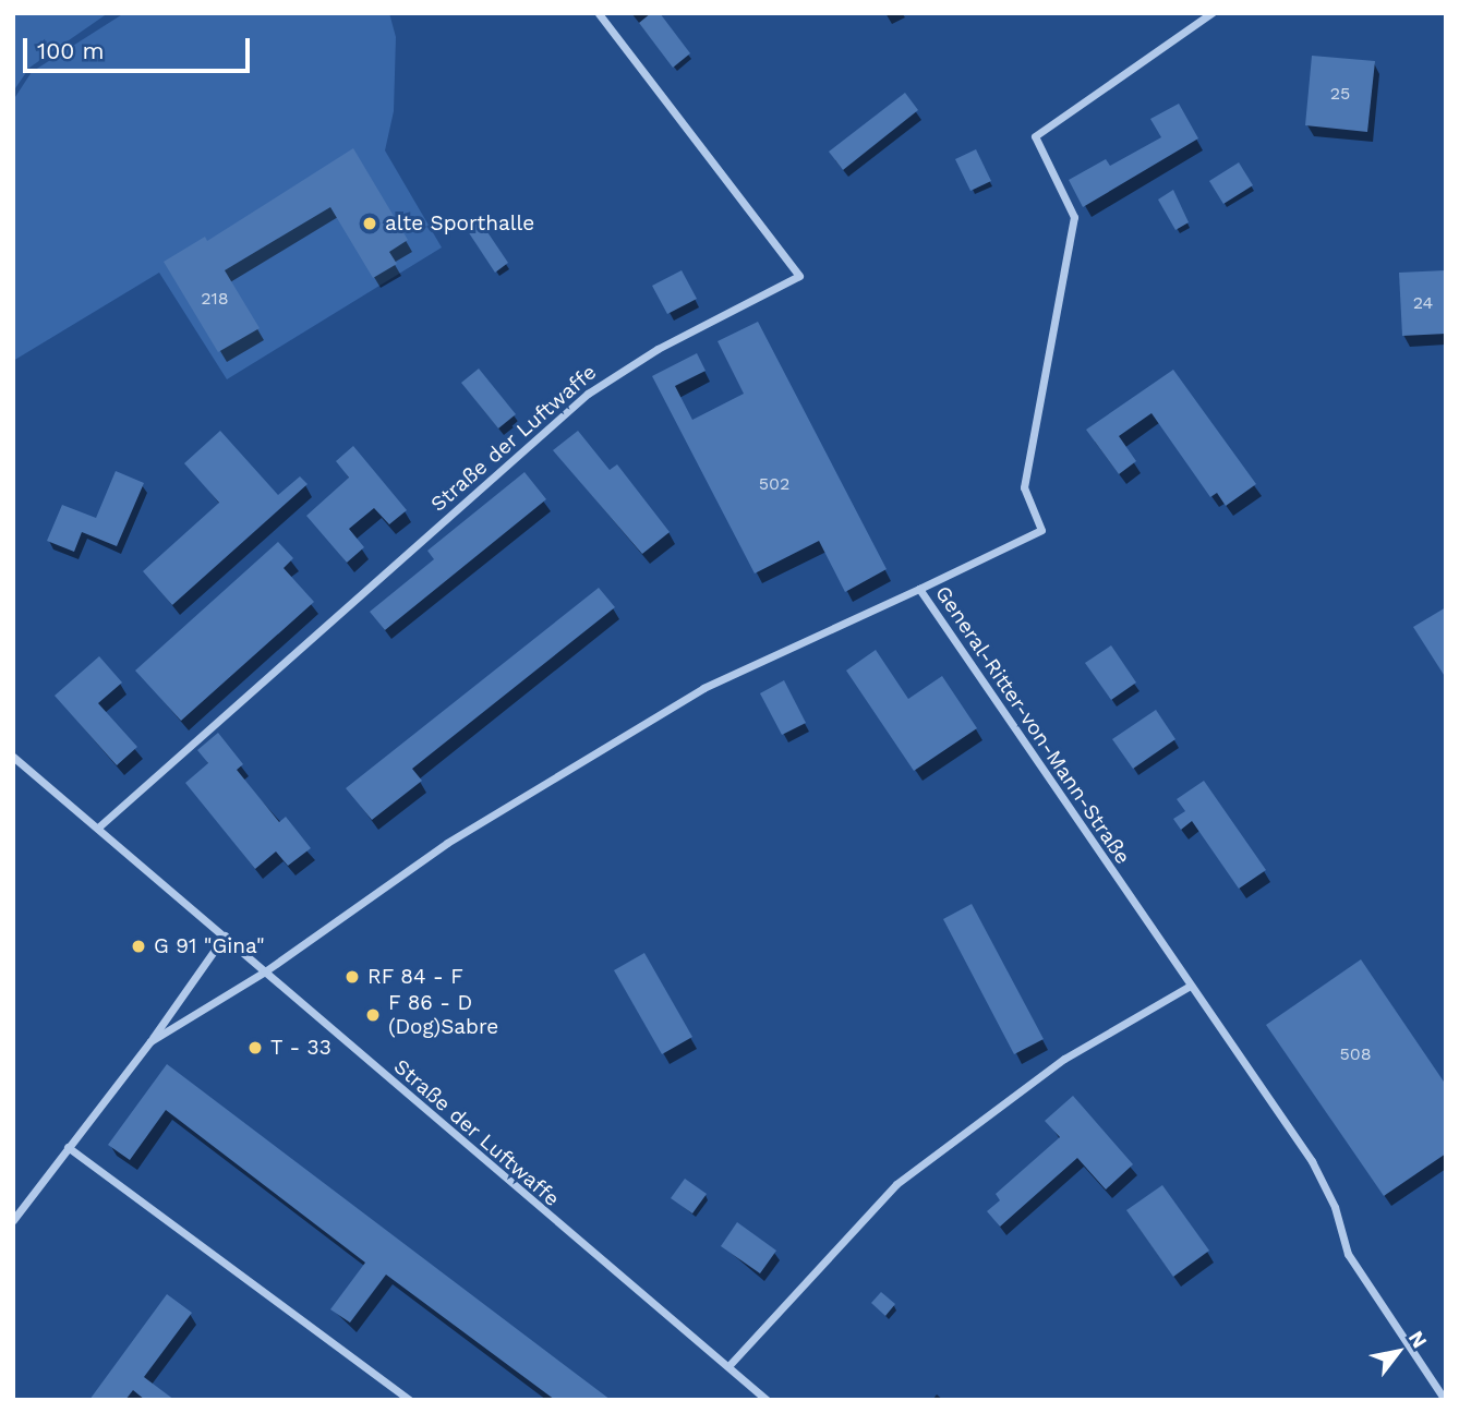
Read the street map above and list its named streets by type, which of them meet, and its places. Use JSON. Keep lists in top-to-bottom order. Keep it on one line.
{"streets":{"street":["Straße der Luftwaffe","General-Ritter-von-Mann-Straße"]},"crossings":[["Straße der Luftwaffe","General-Ritter-von-Mann-Straße"]],"places":["alte Sporthalle","G 91 \"Gina\"","RF 84 - F","F 86 - D (Dog)Sabre","T - 33"],"house_numbers":["25","218","24","502","508"],"scale_bar":"100 m","north":"top right"}
